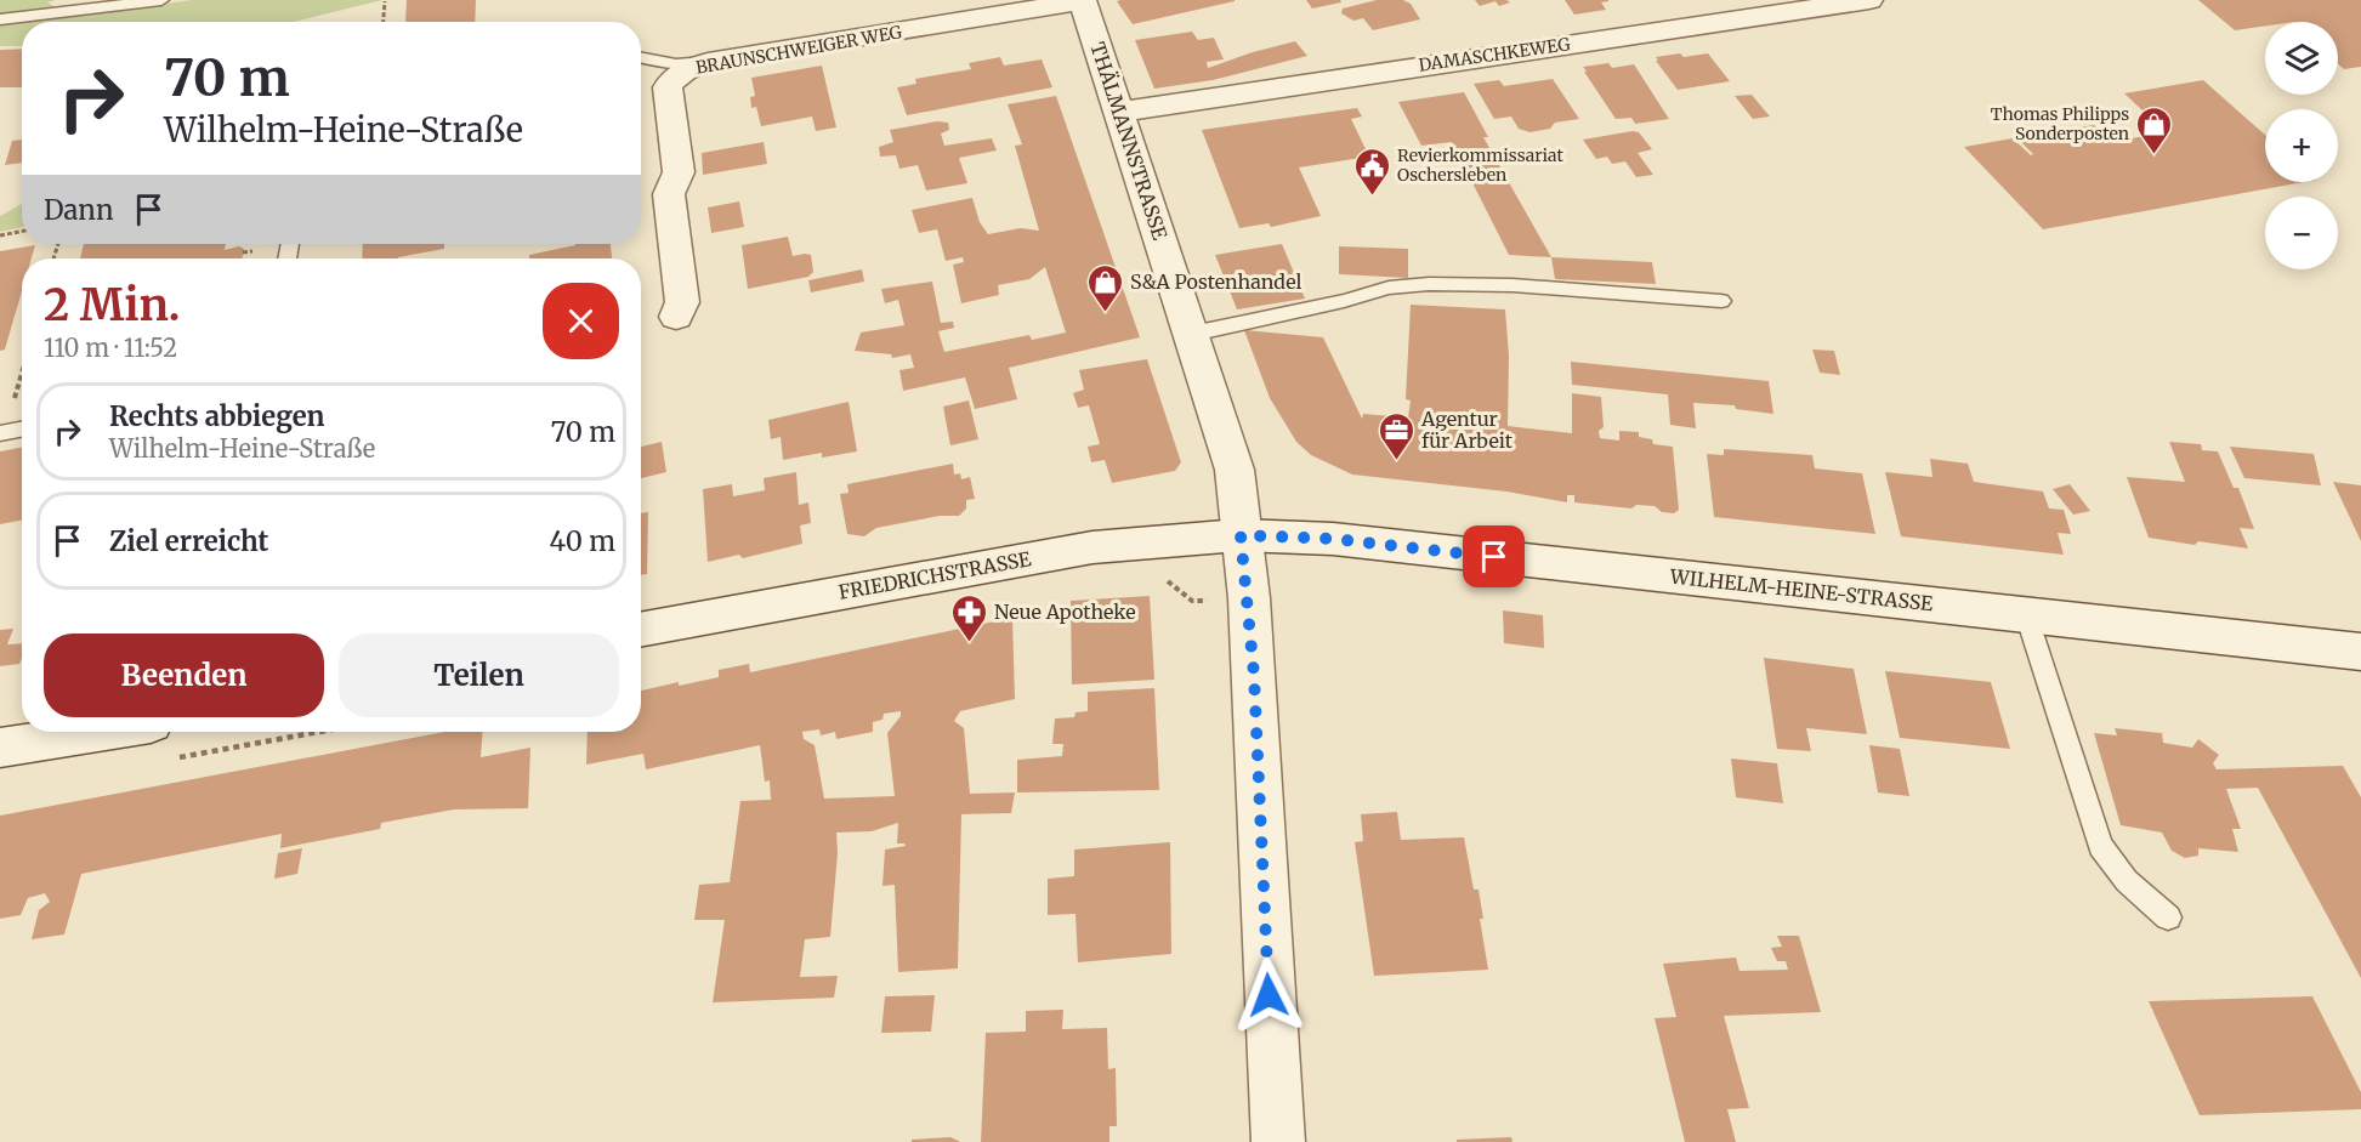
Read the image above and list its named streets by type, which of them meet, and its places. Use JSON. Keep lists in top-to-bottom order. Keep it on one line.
{"streets":{"street":["BRAUNSCHWEIGER WEG","DAMASCHKEWEG","THÄLMANNSTRASSE","FRIEDRICHSTRASSE","WILHELM-HEINE-STRASSE"]},"crossings":[["BRAUNSCHWEIGER WEG","THÄLMANNSTRASSE"],["DAMASCHKEWEG","THÄLMANNSTRASSE"],["THÄLMANNSTRASSE","FRIEDRICHSTRASSE"],["THÄLMANNSTRASSE","WILHELM-HEINE-STRASSE"],["FRIEDRICHSTRASSE","WILHELM-HEINE-STRASSE"]],"places":{"shop":["Thomas Philipps Sonderposten","S&A Postenhandel"],"public building":["Revierkommissariat Oschersleben"],"office":["Agentur für Arbeit"],"pharmacy":["Neue Apotheke"]},"page":{"map_buttons":["+","−"],"turn":["70 m","Wilhelm-Heine-Straße"],"then":"Dann","heading":["2 Min.","110 m · 11:52"],"list":[{"name":"Rechts abbiegen","note":"Wilhelm-Heine-Straße","value":"70 m"},{"name":"Ziel erreicht","value":"40 m"}],"buttons":["Beenden","Teilen"]}}
